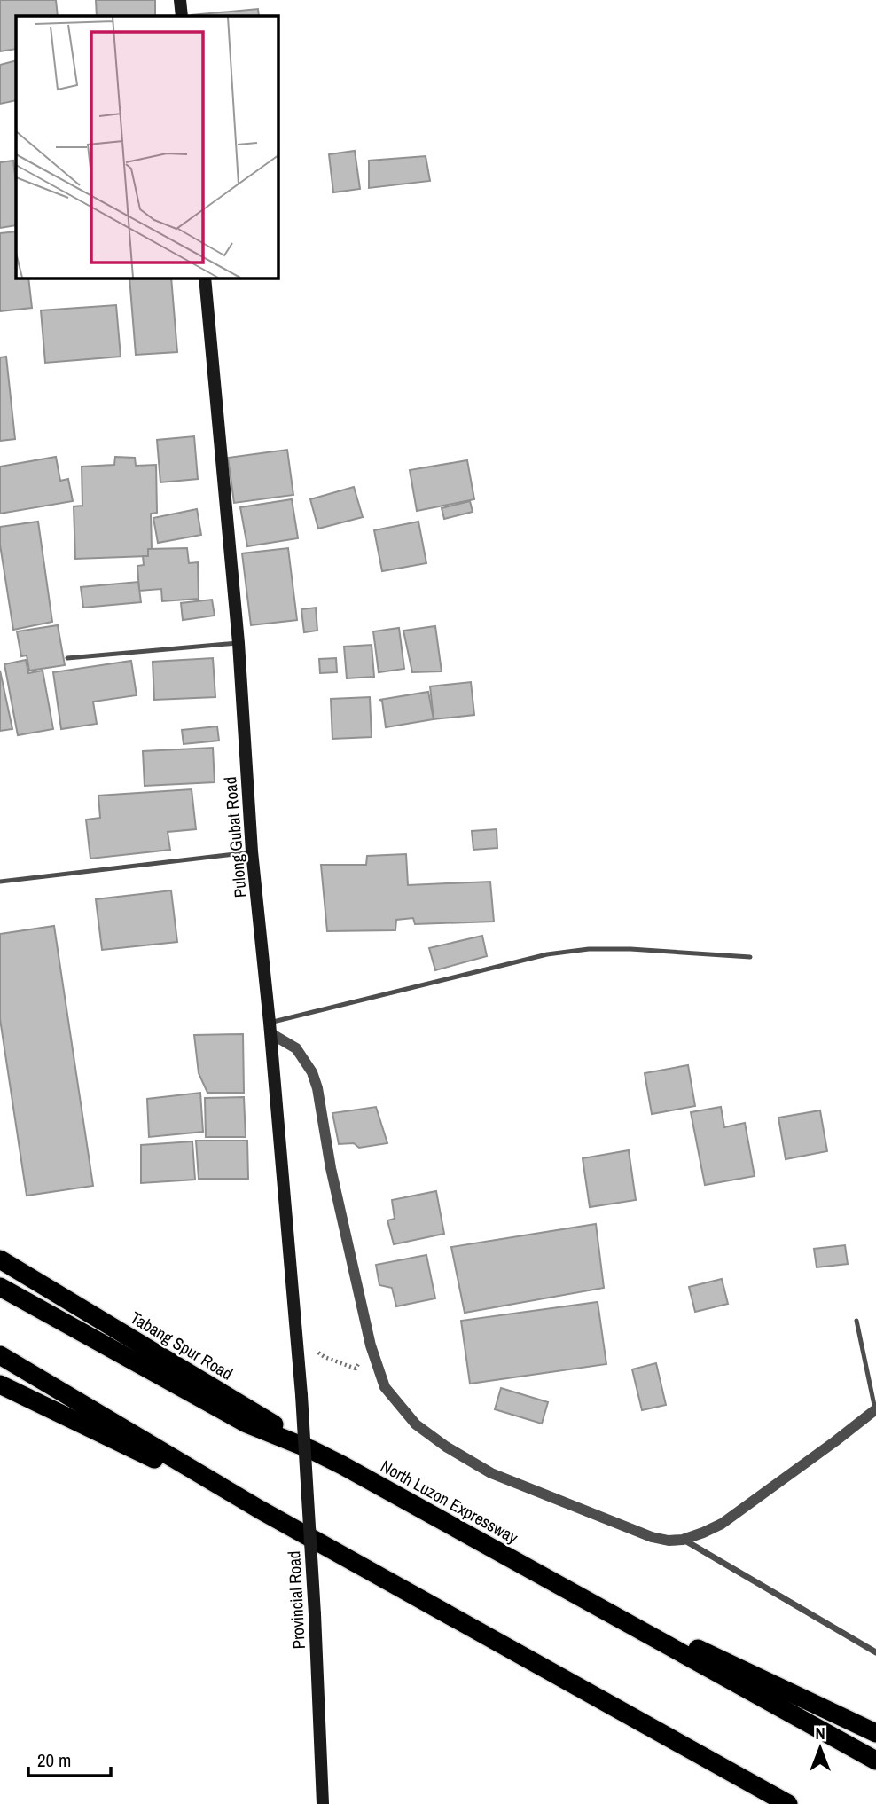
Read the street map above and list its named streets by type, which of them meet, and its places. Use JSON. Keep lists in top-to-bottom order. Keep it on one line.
{"streets":{"highway":["Tabang Spur Road","North Luzon Expressway"],"main road":["Pulong Gubat Road","Provincial Road"]},"crossings":[["Pulong Gubat Road","Provincial Road"],["Tabang Spur Road","North Luzon Expressway"]],"scale_bar":"20 m","north":"top"}
